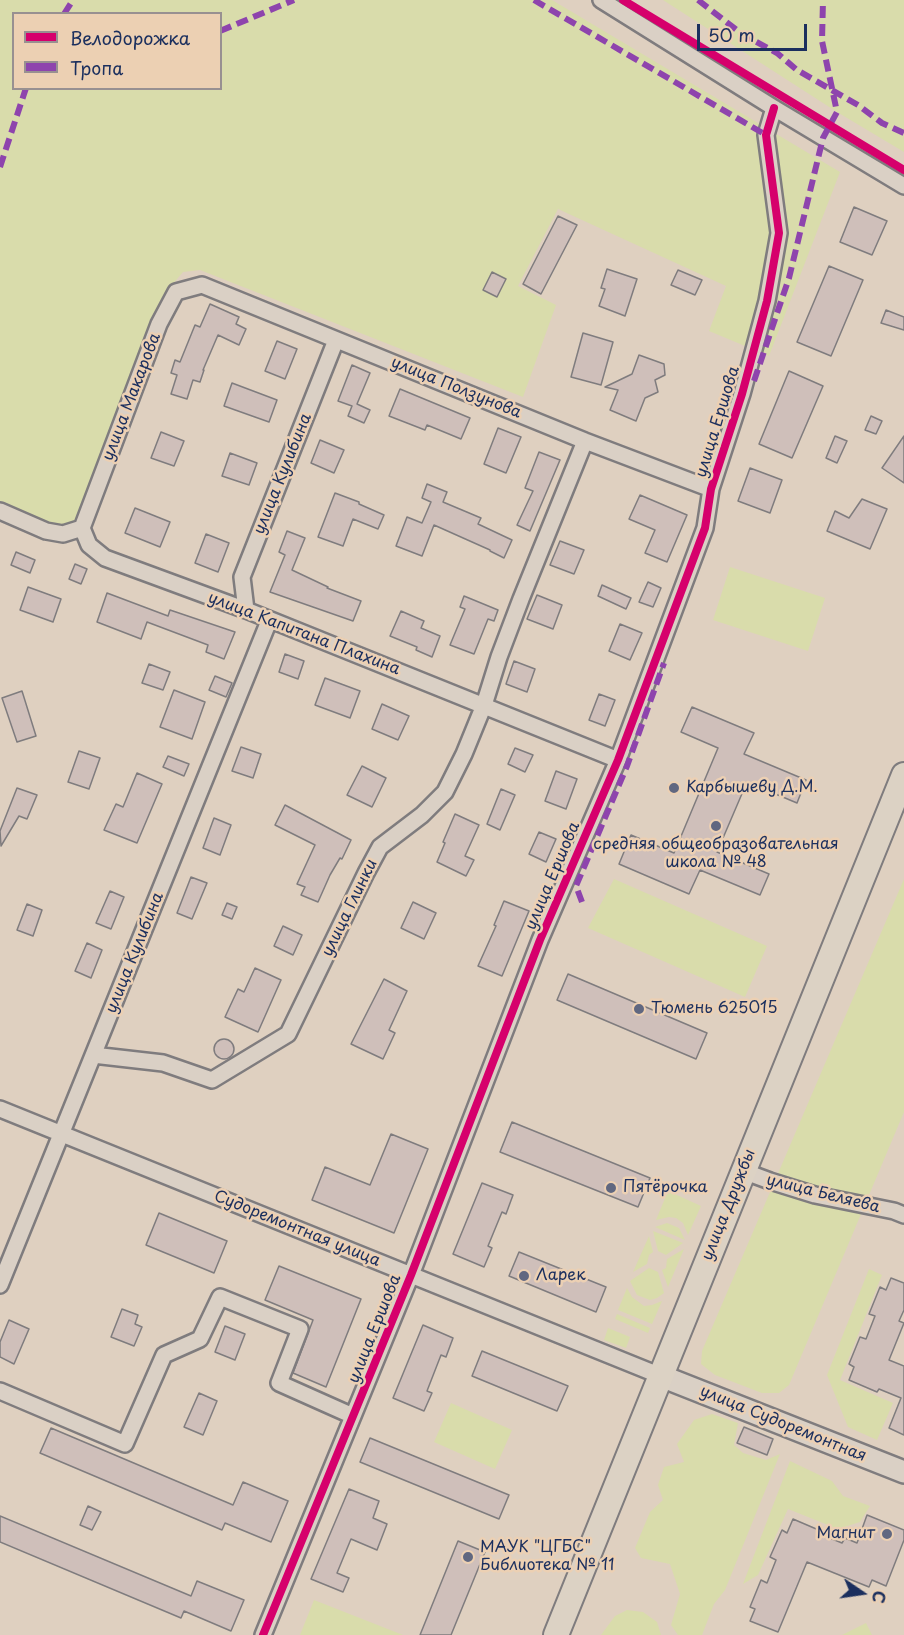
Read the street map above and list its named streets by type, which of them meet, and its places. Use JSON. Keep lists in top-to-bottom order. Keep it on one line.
{"streets":{"main road":["улица Дружбы"],"street":["улица Ползунова","улица Макарова","улица Ершова","улица Кулибина","улица Капитана Плахина","улица Глинки","улица Беляева","Судоремонтная улица","улица Судоремонтная"]},"crossings":[["улица Ползунова","улица Макарова"],["улица Ползунова","улица Ершова"],["улица Ползунова","улица Кулибина"],["улица Ползунова","улица Глинки"],["улица Макарова","улица Капитана Плахина"],["улица Ершова","улица Капитана Плахина"],["улица Ершова","Судоремонтная улица"],["улица Кулибина","улица Капитана Плахина"],["улица Кулибина","улица Глинки"],["улица Кулибина","Судоремонтная улица"],["улица Капитана Плахина","улица Глинки"],["улица Беляева","улица Дружбы"],["улица Дружбы","Судоремонтная улица"],["улица Дружбы","улица Судоремонтная"],["Судоремонтная улица","улица Судоремонтная"]],"places":["Карбышеву Д.М.","средняя общеобразовательная школа № 48","Тюмень 625015","Пятёрочка","Ларек","Магнит","МАУК \"ЦГБС\" Библиотека № 11"],"legend":["Велодорожка","Тропа"],"scale_bar":"50 m","north":"right"}
